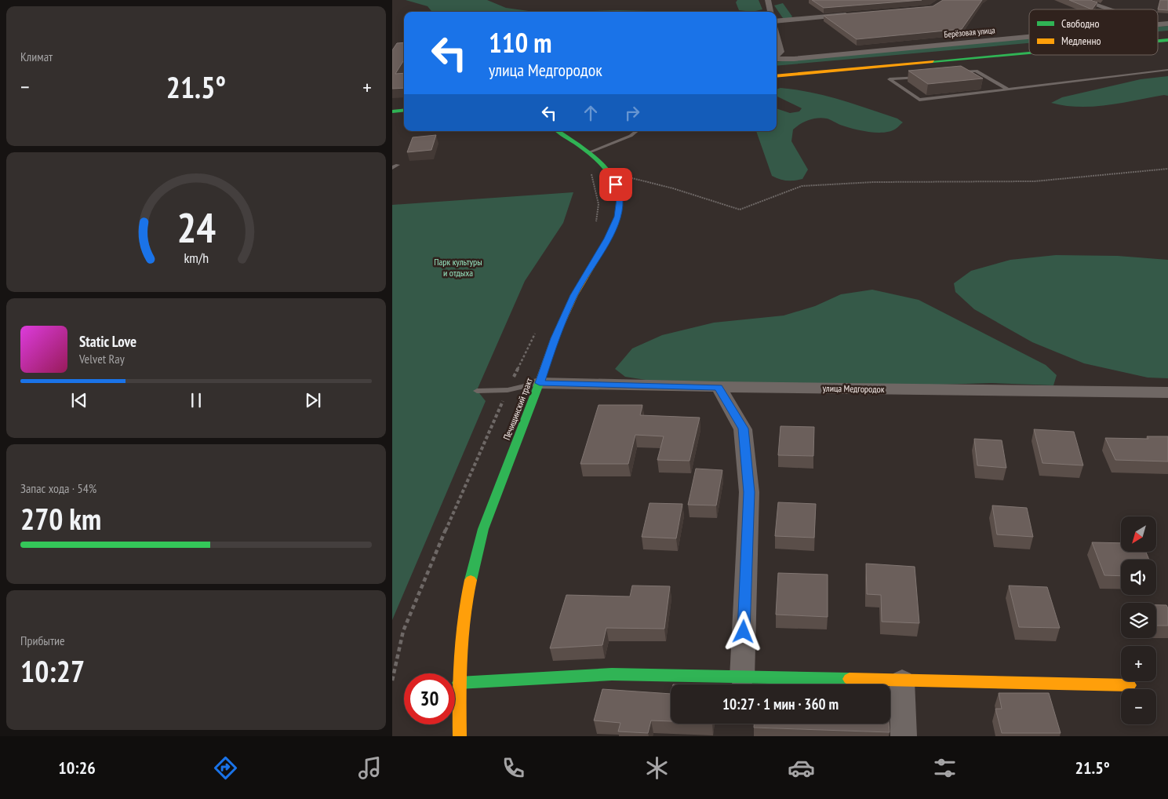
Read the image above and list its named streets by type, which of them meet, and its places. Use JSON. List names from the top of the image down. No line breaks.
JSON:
{"streets":{"street":["Берёзовая улица","улица Медгородок","Печищинский тракт"]},"crossings":[["улица Медгородок","Печищинский тракт"]],"parks":["Парк культуры и отдыха"],"legend":["Свободно","Медленно"],"north":"bottom left","page":{"tile":["Климат",["Запас хода · 54%","270 km"],["Прибытие","10:27"]],"turn":["110 m","улица Медгородок"],"heat":["−","21.5°","+"],"song":["Static Love","Velvet Ray"],"map_buttons":["+","−"],"limit":"30","trip":"10:27 · 1 мин · 360 m","tabs":["10:26","21.5°"],"gauge":["24","km/h"]}}
